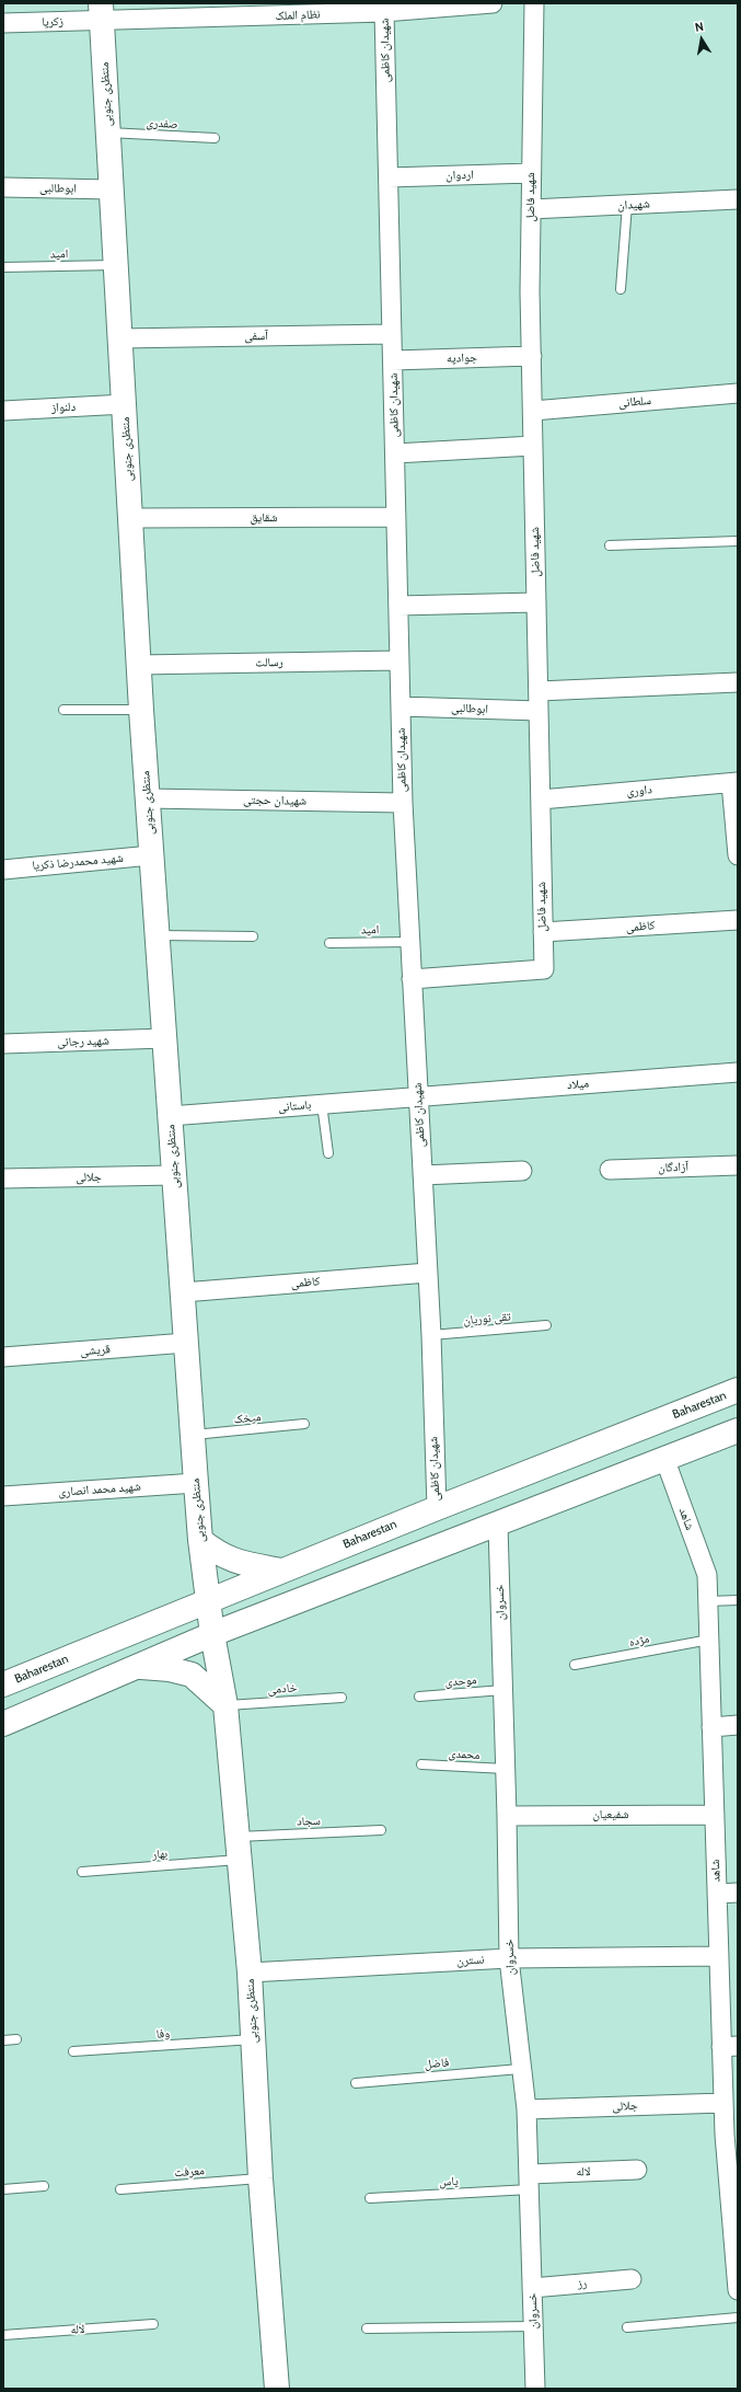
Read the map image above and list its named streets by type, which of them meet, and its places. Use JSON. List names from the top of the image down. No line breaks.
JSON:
{"streets":{"main road":["منتظری جنوبی","Baharestan"],"street":["نظام الملک","زکریا","شهیدان کاظمی","اردوان","ابوطالبی","شهید فاضل","شهیدان","آسفی","جوادیه","سلطانی","دلنواز","شقایق","رسالت","داوری","شهیدان حجتی","شهید محمدرضا ذکریا","کاظمی","شهید رجائی","میلاد","باستانی","آزادگان","جلالی","قریشی","شهید محمد انصاری","شاهد","خسروان","شفیعیان","نسترن","لاله","رز"],"lane":["صفدری","امید","تقی نوریان","میخک","مژده","موحدی","خادمی","محمدی","سجاد","بهار","وفا","فاضل","معرفت","یاس"]},"crossings":[["نظام الملک","زکریا"],["نظام الملک","شهیدان کاظمی"],["نظام الملک","منتظری جنوبی"],["زکریا","منتظری جنوبی"],["شهیدان کاظمی","اردوان"],["شهیدان کاظمی","ابوطالبی"],["شهیدان کاظمی","شهید فاضل"],["شهیدان کاظمی","امید"],["شهیدان کاظمی","آسفی"],["شهیدان کاظمی","جوادیه"],["شهیدان کاظمی","شقایق"],["شهیدان کاظمی","رسالت"],["شهیدان کاظمی","شهیدان حجتی"],["شهیدان کاظمی","کاظمی"],["شهیدان کاظمی","میلاد"],["شهیدان کاظمی","باستانی"],["شهیدان کاظمی","تقی نوریان"],["شهیدان کاظمی","Baharestan"],["منتظری جنوبی","صفدری"],["منتظری جنوبی","ابوطالبی"],["منتظری جنوبی","امید"],["منتظری جنوبی","آسفی"],["منتظری جنوبی","دلنواز"],["منتظری جنوبی","شقایق"],["منتظری جنوبی","رسالت"],["منتظری جنوبی","شهیدان حجتی"],["منتظری جنوبی","شهید محمدرضا ذکریا"],["منتظری جنوبی","کاظمی"],["منتظری جنوبی","شهید رجائی"],["منتظری جنوبی","باستانی"],["منتظری جنوبی","جلالی"],["منتظری جنوبی","قریشی"],["منتظری جنوبی","Baharestan"],["منتظری جنوبی","میخک"],["منتظری جنوبی","شهید محمد انصاری"],["منتظری جنوبی","خادمی"],["منتظری جنوبی","سجاد"],["منتظری جنوبی","بهار"],["منتظری جنوبی","نسترن"],["منتظری جنوبی","وفا"],["منتظری جنوبی","معرفت"],["اردوان","شهید فاضل"],["ابوطالبی","شهید فاضل"],["شهید فاضل","شهیدان"],["شهید فاضل","جوادیه"],["شهید فاضل","سلطانی"],["شهید فاضل","داوری"],["شهید فاضل","کاظمی"],["میلاد","باستانی"],["جلالی","شاهد"],["جلالی","خسروان"],["شاهد","مژده"],["شاهد","شفیعیان"],["شاهد","نسترن"],["خسروان","موحدی"],["خسروان","محمدی"],["خسروان","شفیعیان"],["خسروان","نسترن"],["خسروان","فاضل"],["خسروان","لاله"],["خسروان","یاس"],["خسروان","رز"],["سجاد","بهار"],["لاله","یاس"]],"north":"top"}
